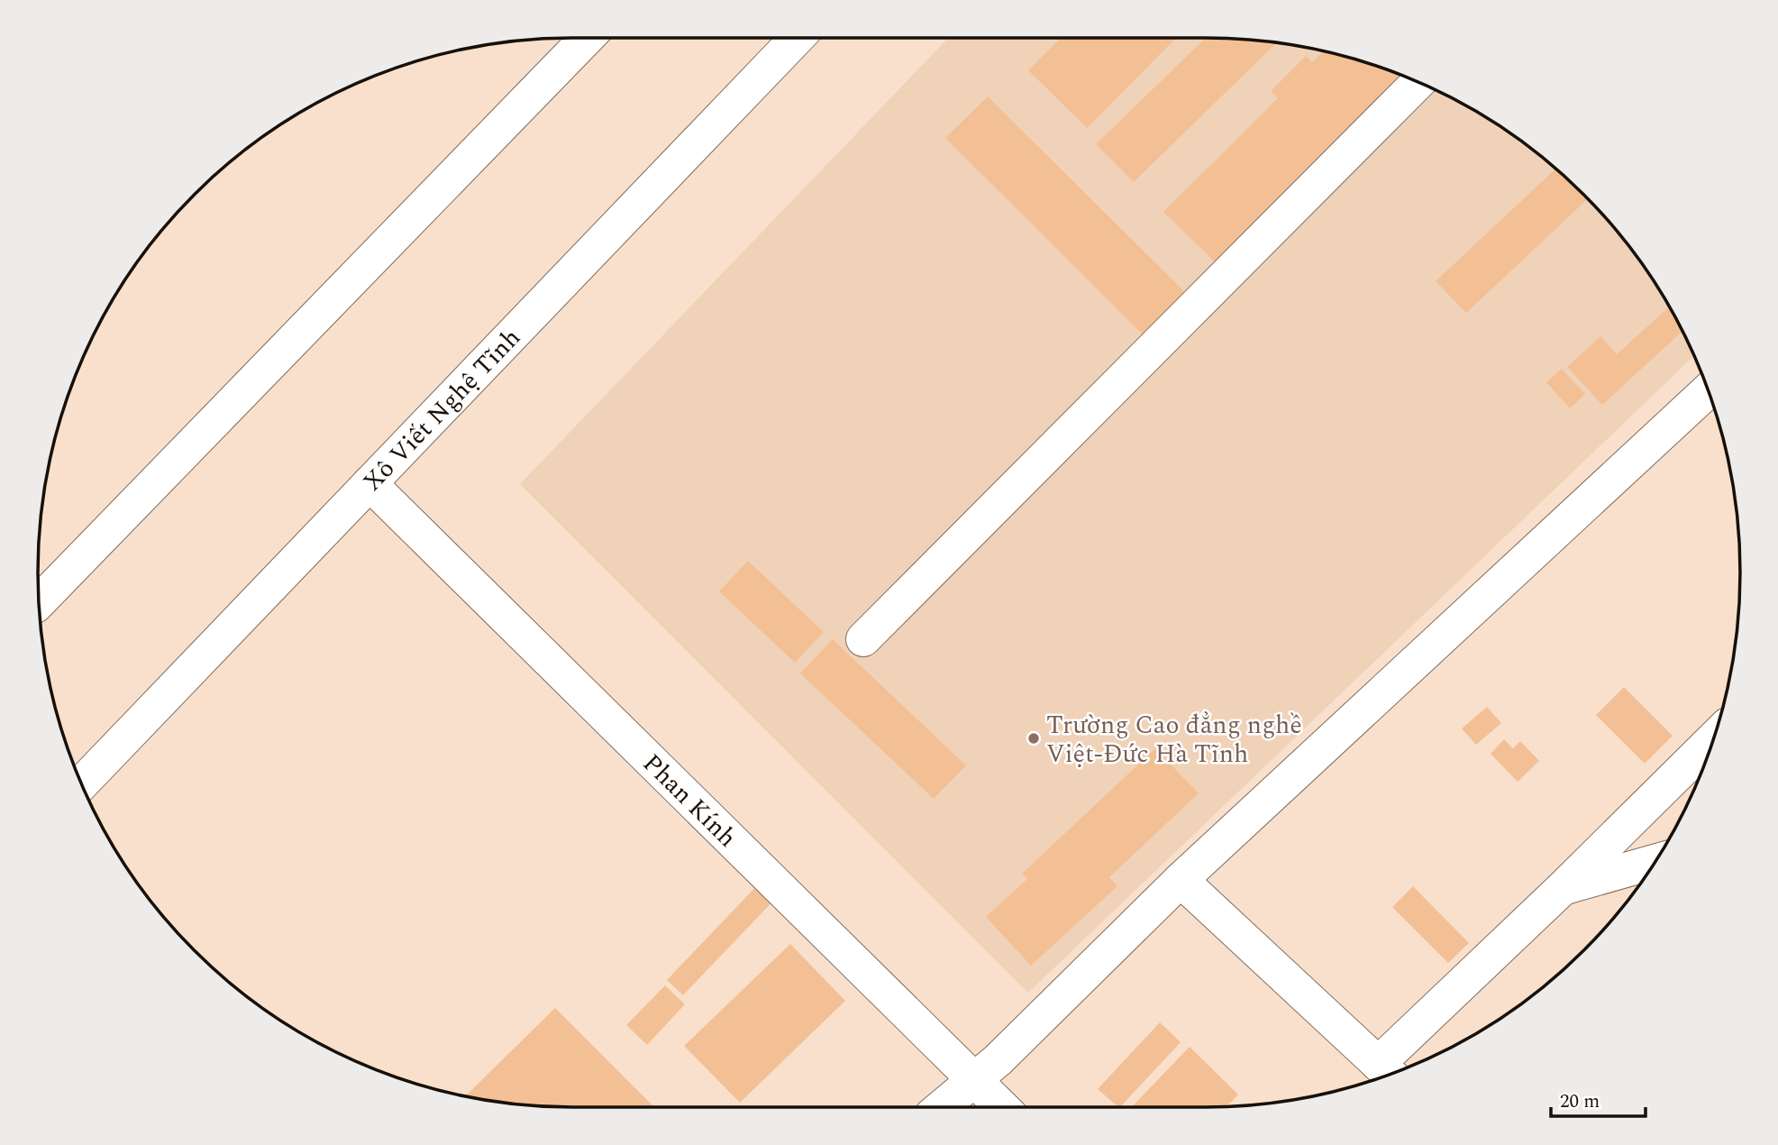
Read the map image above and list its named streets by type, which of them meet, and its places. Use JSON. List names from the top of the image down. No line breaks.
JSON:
{"streets":{"street":["Xô Viết Nghệ Tĩnh","Phan Kính"]},"crossings":[["Xô Viết Nghệ Tĩnh","Phan Kính"]],"places":["Trường Cao đẳng nghề Việt-Đức Hà Tĩnh"],"scale_bar":"20 m"}
